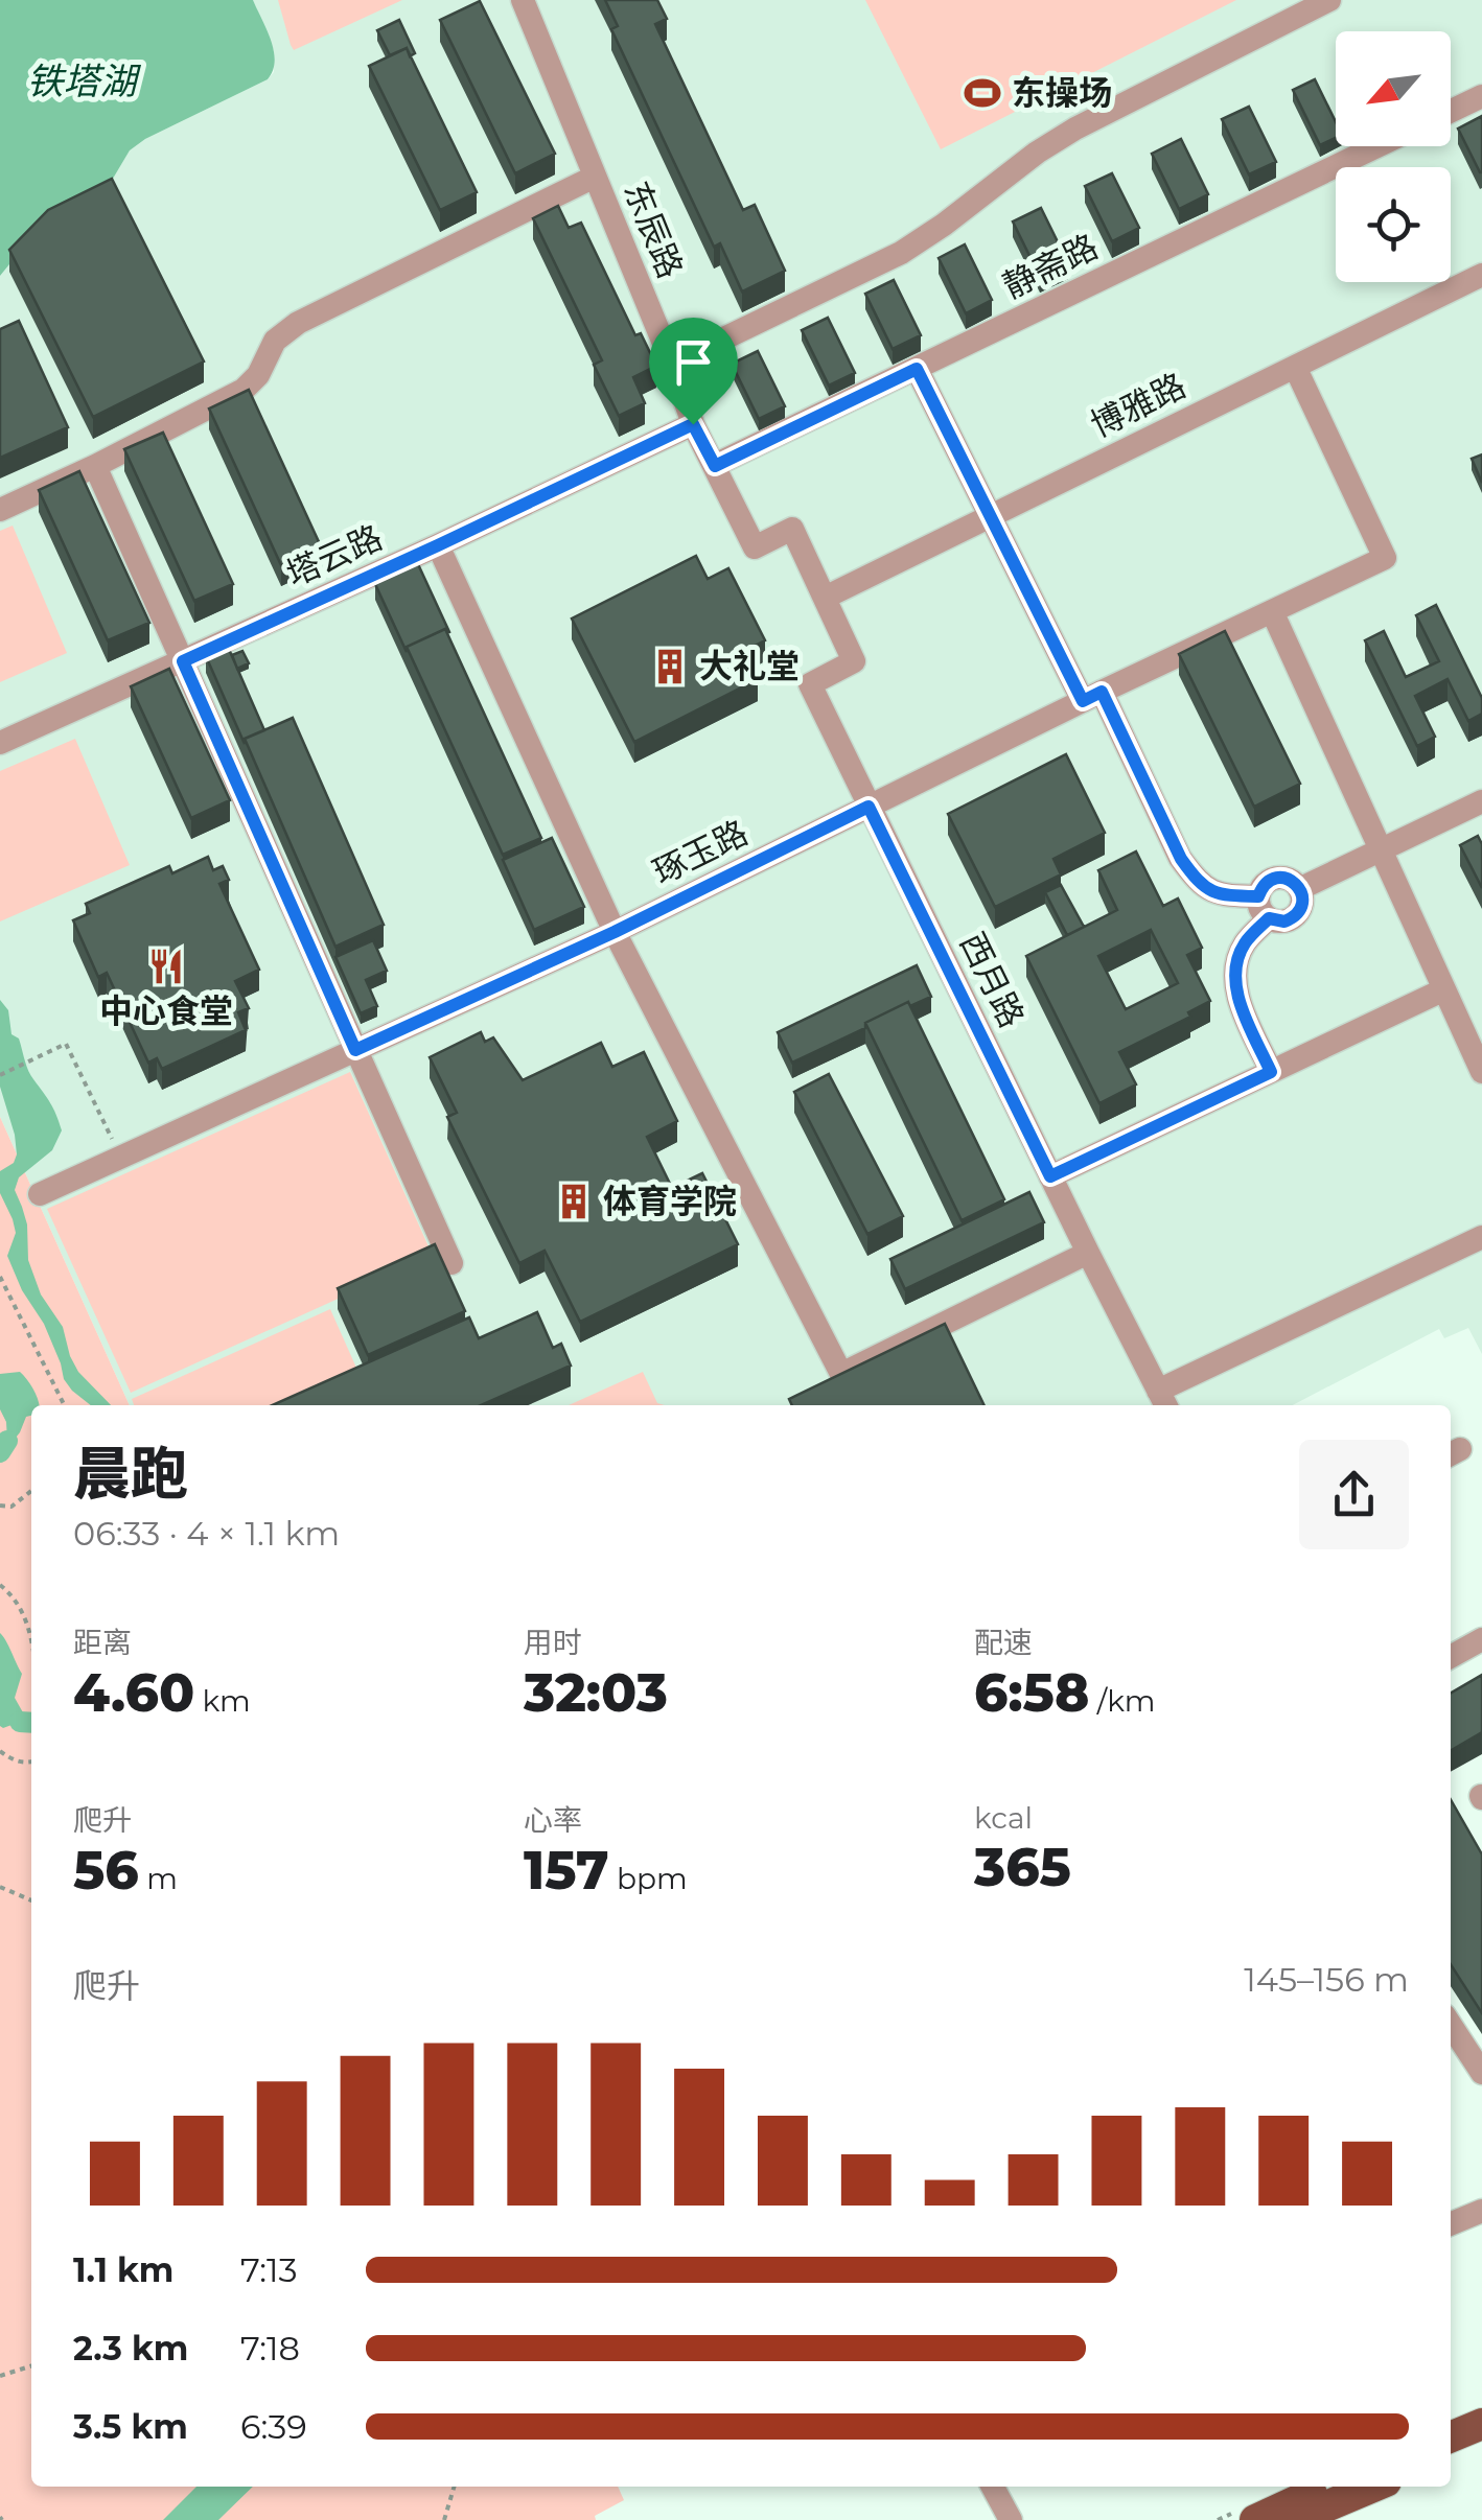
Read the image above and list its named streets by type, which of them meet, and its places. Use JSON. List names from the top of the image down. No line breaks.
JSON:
{"streets":{"street":["东辰路","静斋路","博雅路","塔云路","琢玉路","西月路"]},"crossings":[["东辰路","静斋路"],["东辰路","博雅路"],["东辰路","塔云路"],["东辰路","西月路"],["博雅路","琢玉路"],["博雅路","西月路"],["琢玉路","西月路"]],"water":["铁塔湖"],"places":{"sports":["东操场"],"building":["大礼堂","体育学院"],"restaurant":["中心食堂"]},"north":"bottom left","page":{"heading":["晨跑","06:33 · 4 × 1.1 km"],"stats":[["距离","4.60 km"],["用时","32:03"],["配速","6:58 /km"],["爬升","56 m"],["心率","157 bpm"],["kcal","365"]],"chart":["爬升","145–156 m"],"list":[{"name":"1.1 km","note":"7:13"},{"name":"2.3 km","note":"7:18"},{"name":"3.5 km","note":"6:39"}]}}
